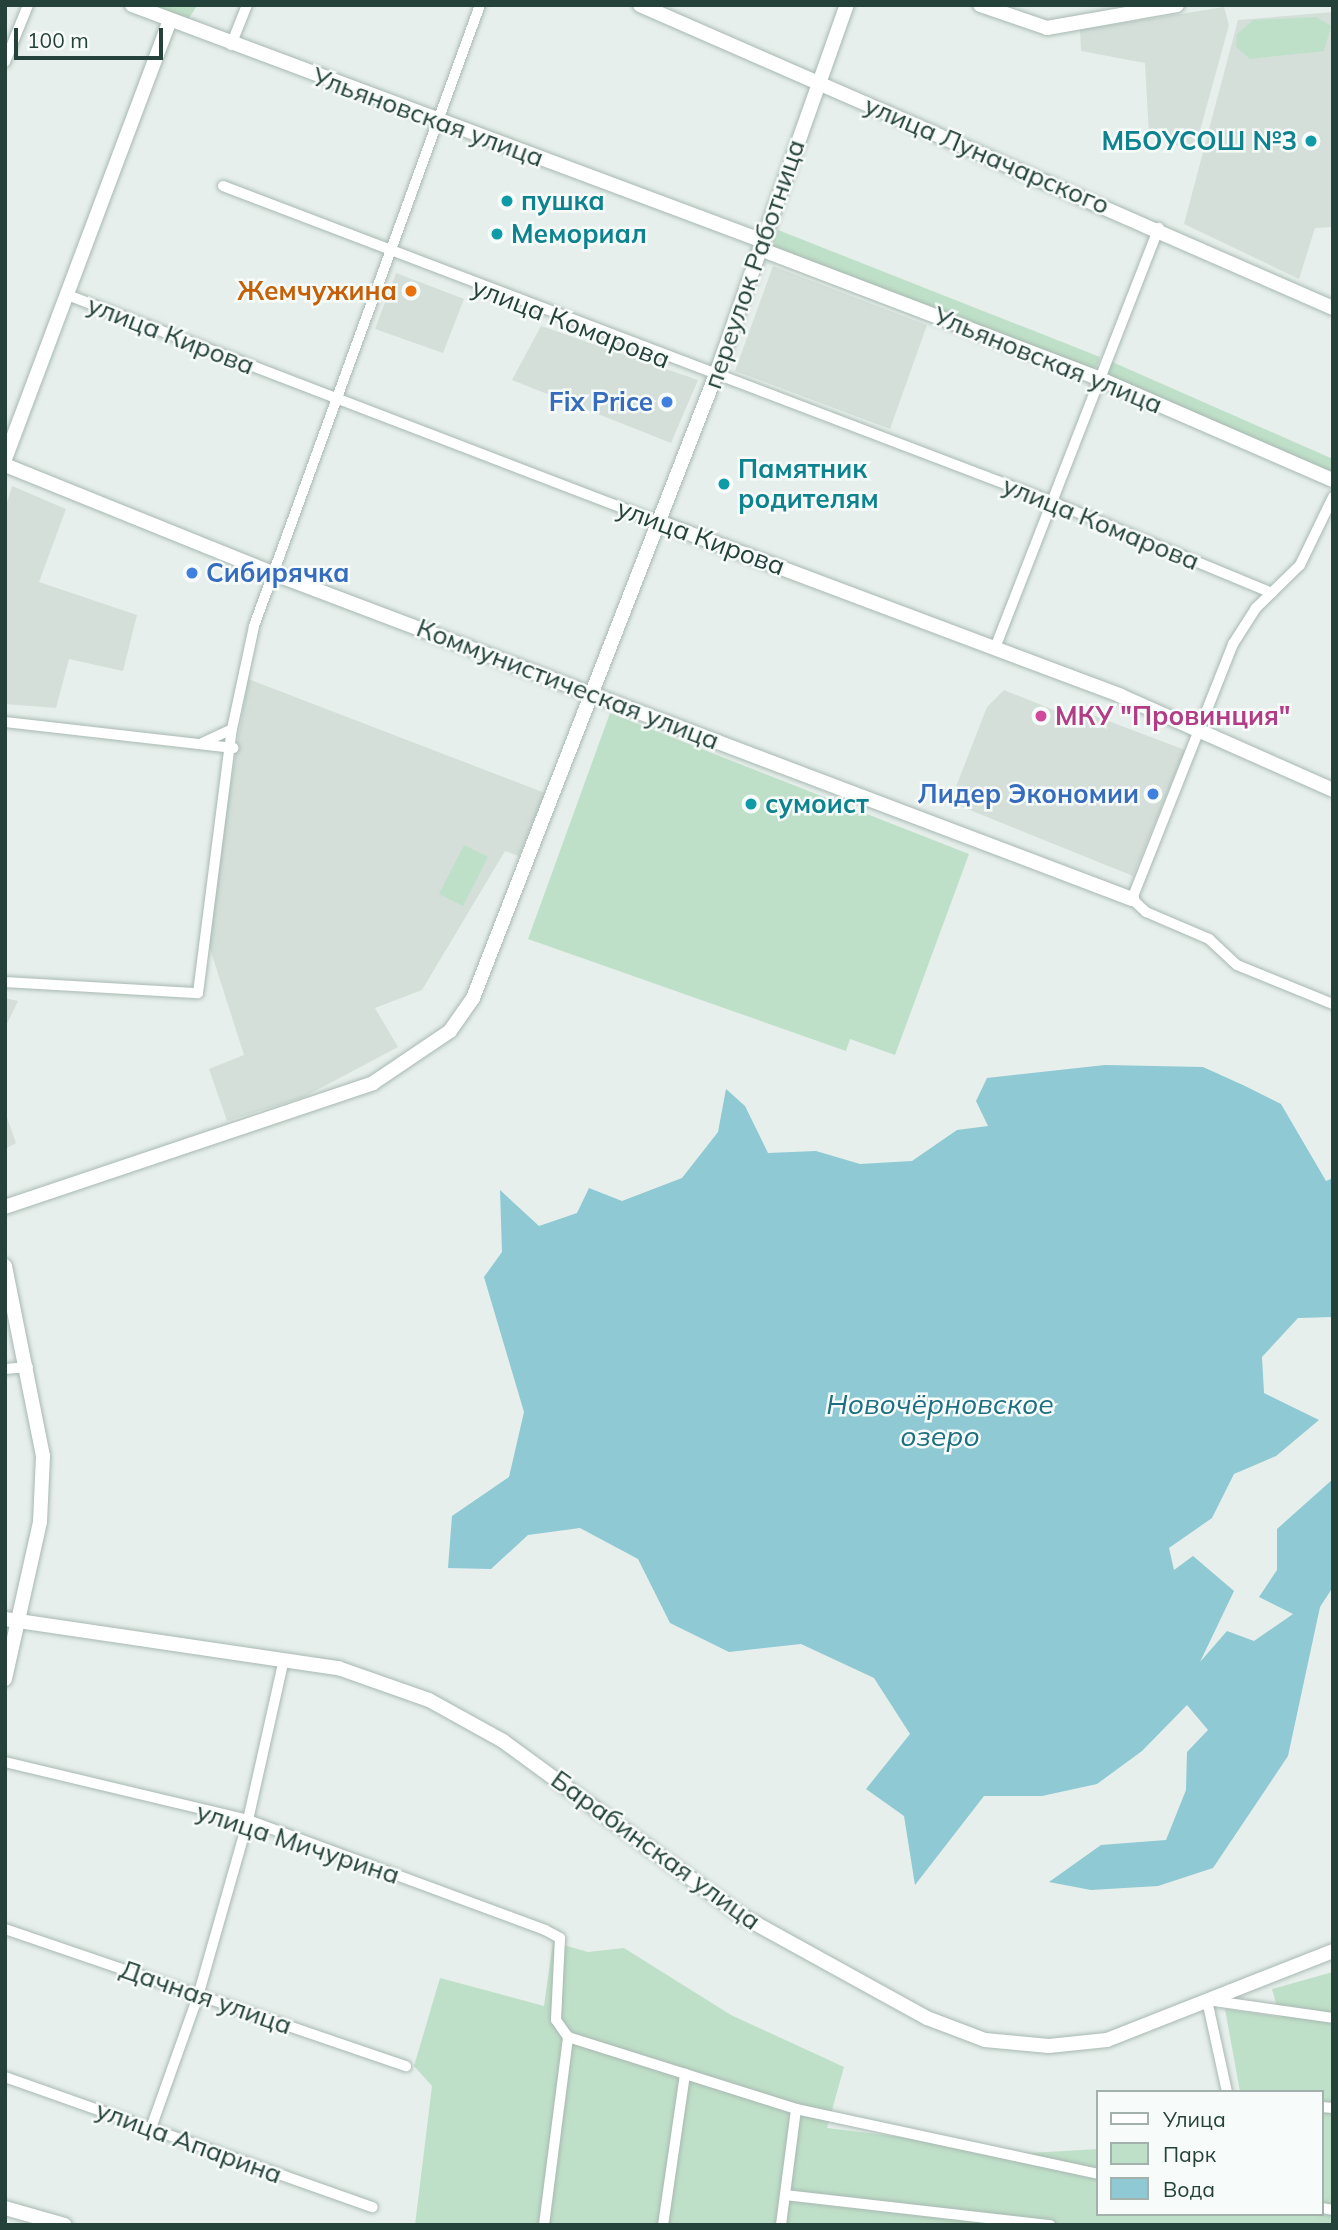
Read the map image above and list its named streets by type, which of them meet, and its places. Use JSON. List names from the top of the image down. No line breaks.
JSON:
{"streets":{"street":["Ульяновская улица","улица Луначарского","переулок Работница","улица Комарова","улица Кирова","Коммунистическая улица","улица Мичурина","Барабинская улица","Дачная улица","улица Апарина"]},"crossings":[["Ульяновская улица","переулок Работница"],["улица Луначарского","переулок Работница"],["переулок Работница","улица Комарова"],["переулок Работница","улица Кирова"],["переулок Работница","Коммунистическая улица"]],"water":["Новочёрновское озеро"],"places":["МБОУСОШ №3","пушка","Мемориал","Жемчужина","Fix Price","Памятник родителям","Сибирячка","МКУ \"Провинция\"","Лидер Экономии","сумоист"],"legend":["Улица","Парк","Вода"],"scale_bar":"100 m"}
